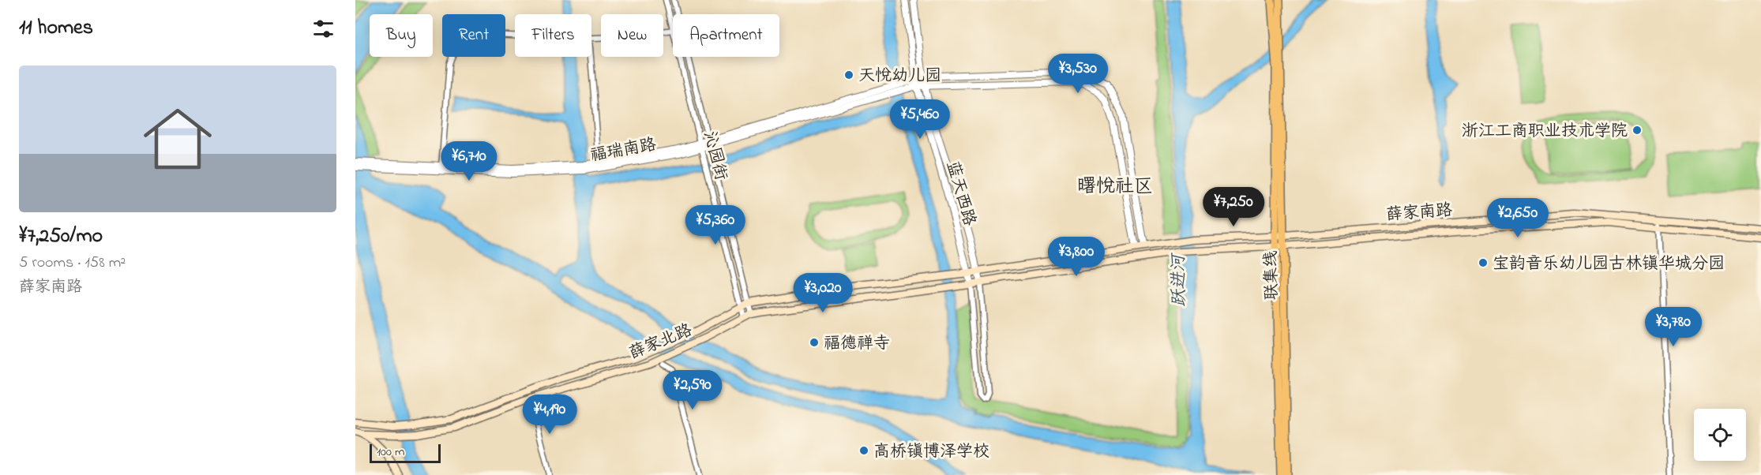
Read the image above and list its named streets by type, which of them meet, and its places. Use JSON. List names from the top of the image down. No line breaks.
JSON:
{"streets":{"main road":["薛家南路","联集线","薛家北路"],"street":["福瑞南路","沁园街","蓝天西路"]},"crossings":[["福瑞南路","沁园街"],["福瑞南路","蓝天西路"],["沁园街","薛家北路"],["蓝天西路","薛家南路"],["蓝天西路","薛家北路"],["薛家南路","联集线"]],"districts":["曙悦社区"],"water":["跃进河"],"places":["天悦幼儿园","浙江工商职业技术学院","宝韵音乐幼儿园古林镇华城分园","福德禅寺","高桥镇博泽学校"],"scale_bar":"100 m","page":{"heading":"11 homes","chip":["Buy","Rent","Filters","New","Apartment"],"price":["¥3,530","¥5,460","¥6,710","¥7,250","¥2,650","¥5,360","¥3,800","¥3,020","¥3,780","¥2,590","¥4,190"],"list":[{"name":"¥7,250/mo","note":"5 rooms · 158 m² · 薛家南路"}],"scale":"100 m"}}
